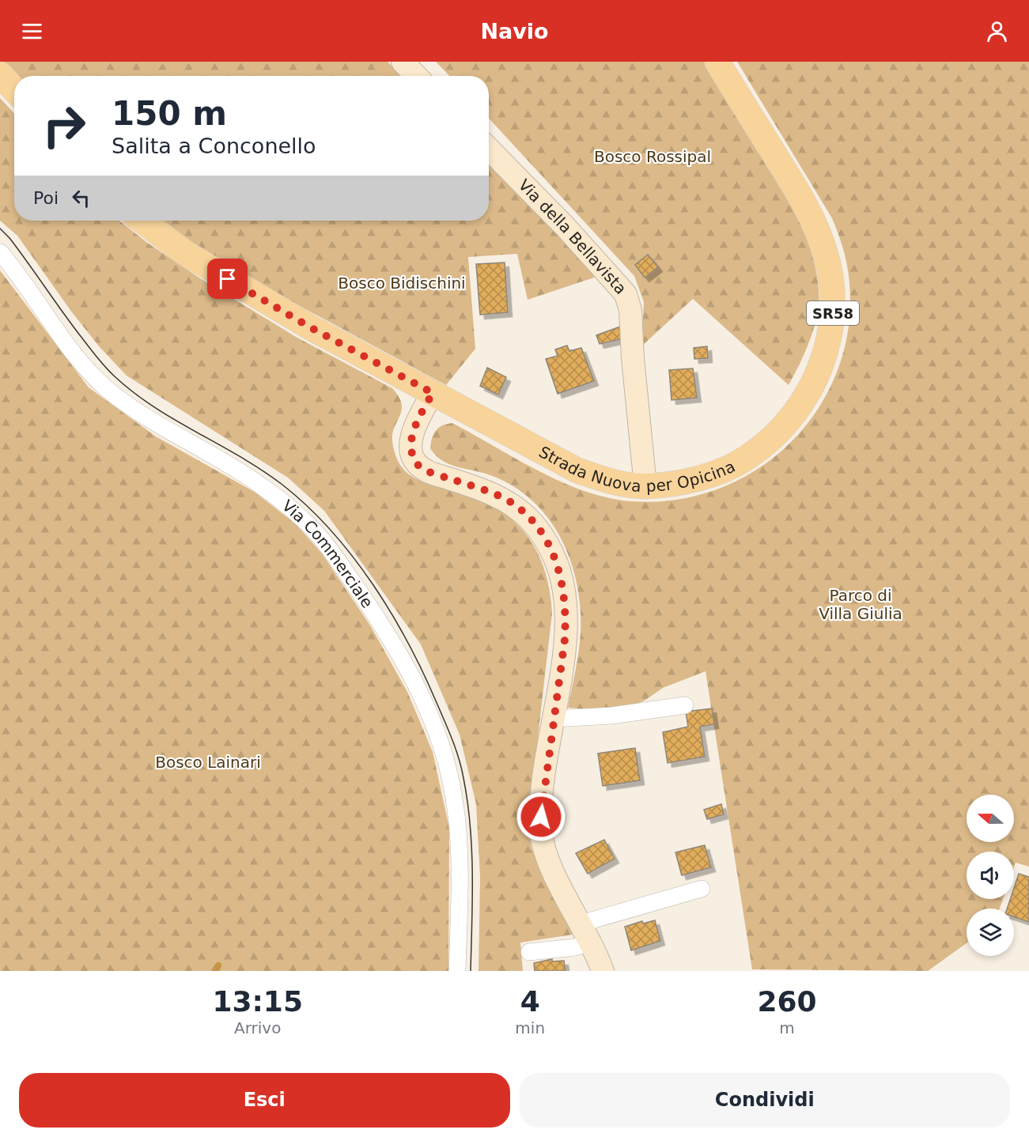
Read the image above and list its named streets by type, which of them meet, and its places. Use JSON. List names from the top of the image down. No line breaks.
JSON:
{"streets":{"main road":["Via della Bellavista","SR58","Strada Nuova per Opicina"],"street":["Via Commerciale"]},"crossings":[["Via della Bellavista","Strada Nuova per Opicina"]],"parks":["Bosco Rossipal","Bosco Bidischini","Parco di Villa Giulia","Bosco Lainari"],"north":"left","page":{"header":"Navio","turn":["150 m","Salita a Conconello"],"then":"Poi","eta":["13:15","Arrivo","4","min","260","m"],"buttons":["Esci","Condividi"]}}
